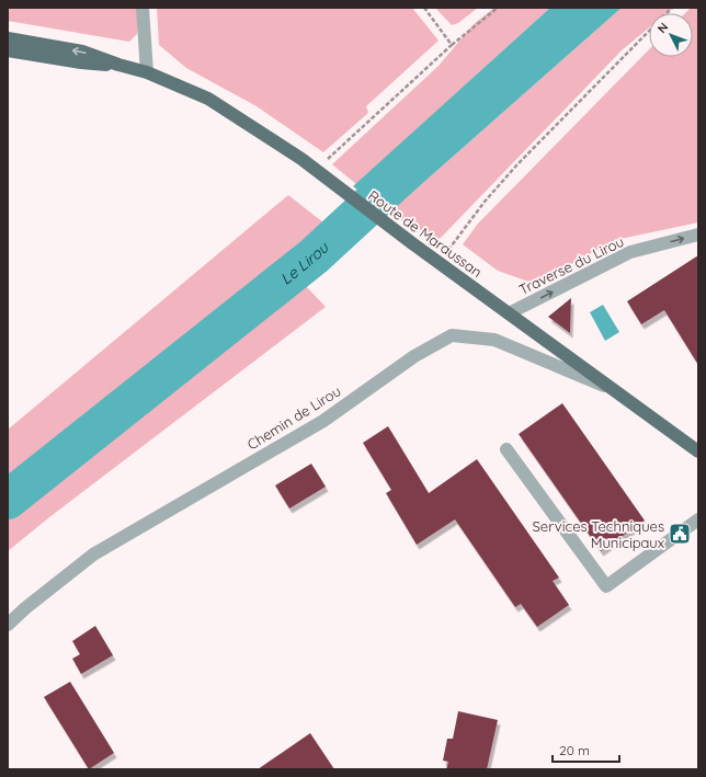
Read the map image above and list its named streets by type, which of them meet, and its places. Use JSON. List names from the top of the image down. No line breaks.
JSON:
{"streets":{"main road":["Route de Maraussan"],"street":["Traverse du Lirou","Chemin de Lirou"]},"crossings":[["Route de Maraussan","Traverse du Lirou"],["Route de Maraussan","Chemin de Lirou"]],"one_way":["Traverse du Lirou"],"water":["Le Lirou"],"places":{"public building":["Services Techniques Municipaux"]},"scale_bar":"20 m","north":"top left"}
